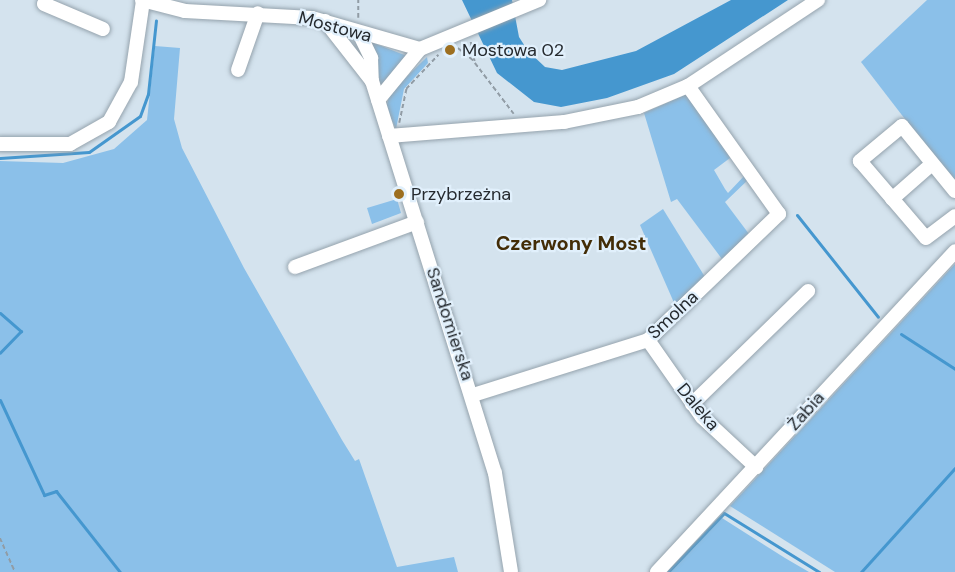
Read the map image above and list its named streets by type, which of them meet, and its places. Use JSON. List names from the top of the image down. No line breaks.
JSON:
{"streets":{"street":["Mostowa","Smolna","Sandomierska","Daleka","Żabia"]},"crossings":[["Mostowa","Sandomierska"],["Smolna","Sandomierska"],["Smolna","Daleka"],["Daleka","Żabia"]],"districts":["Czerwony Most"],"places":["Mostowa 02","Przybrzeżna"]}
